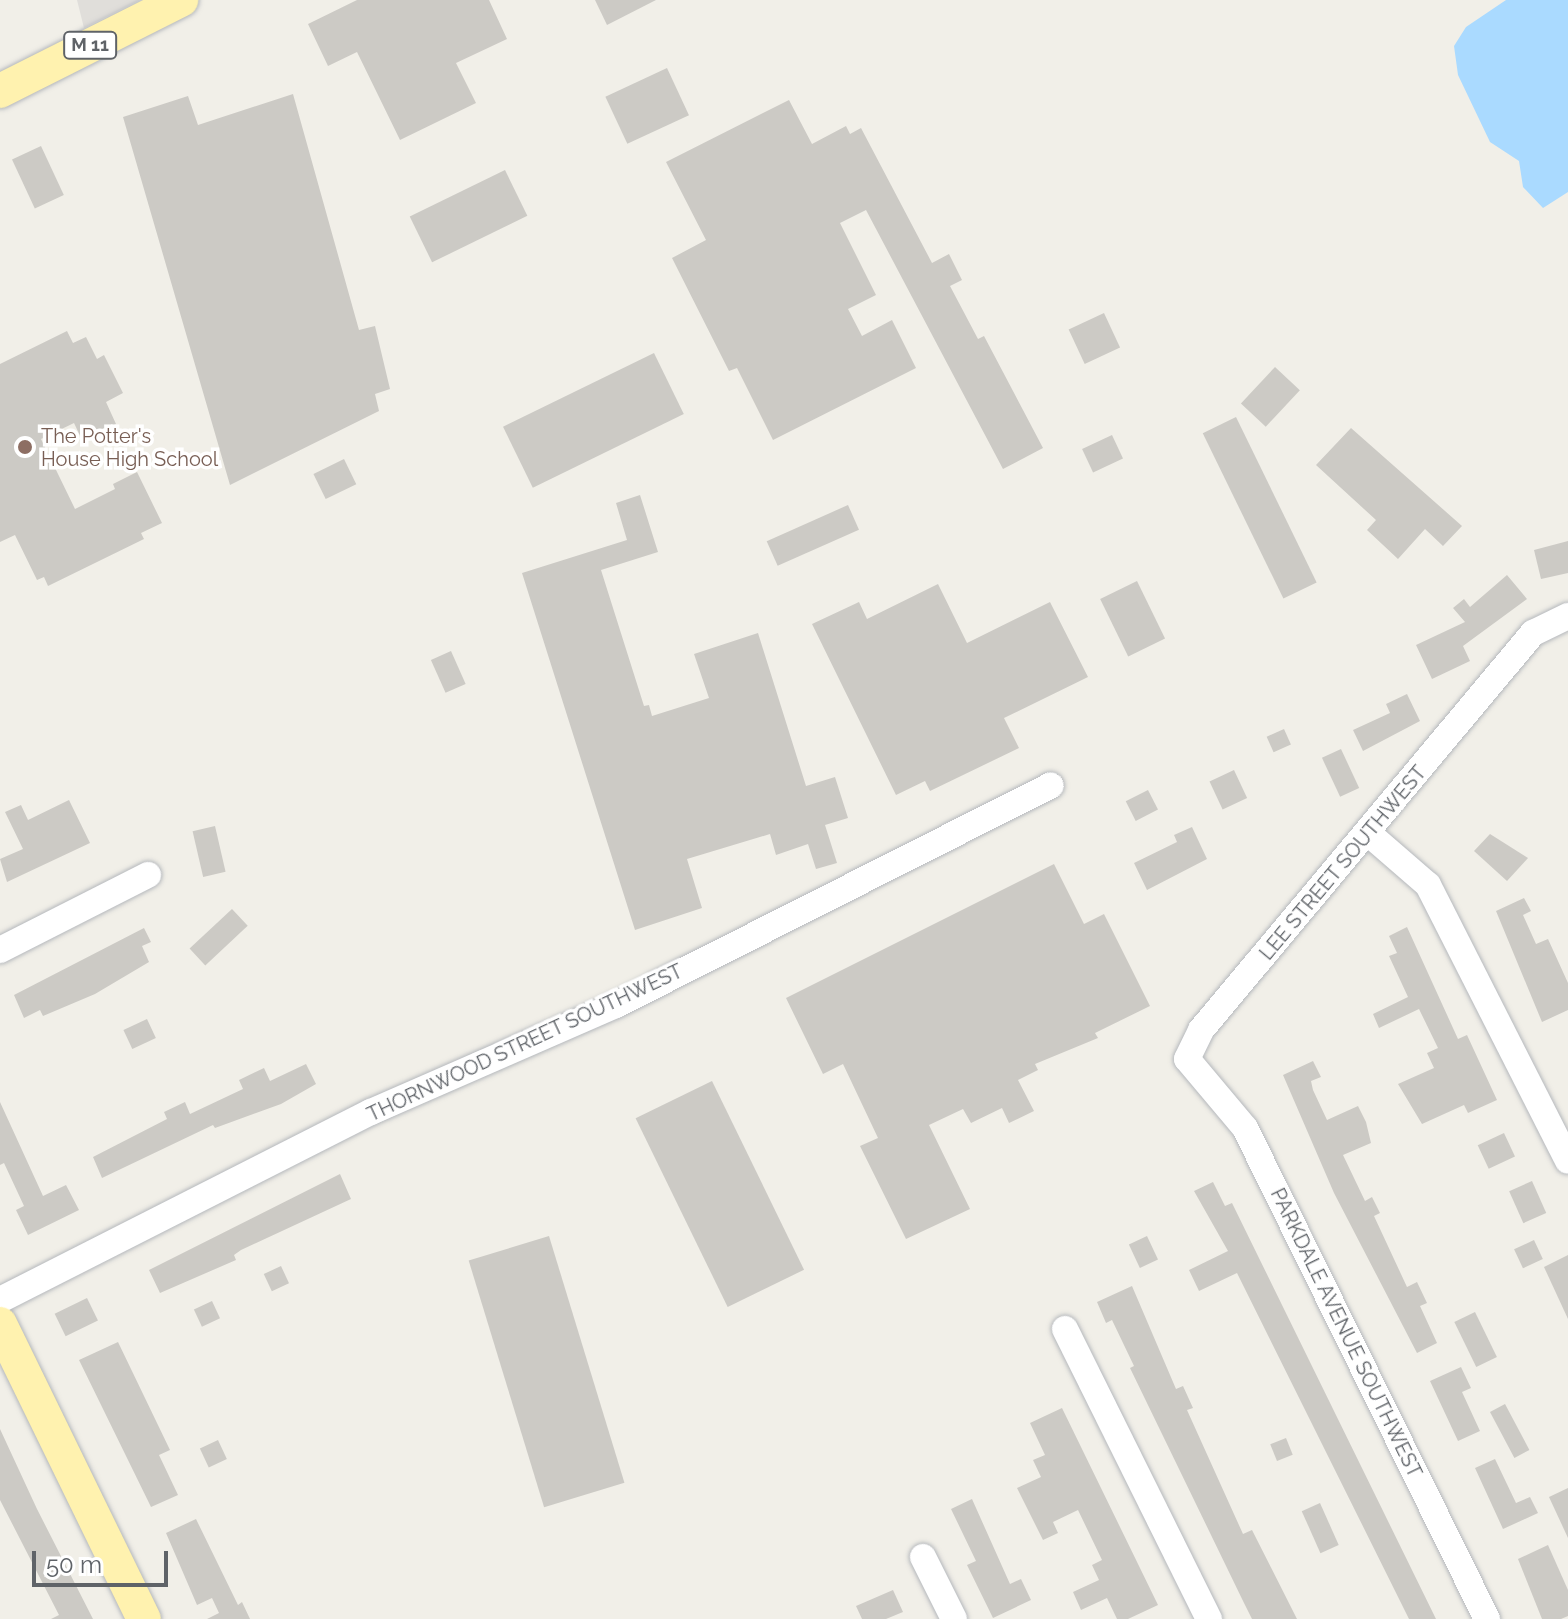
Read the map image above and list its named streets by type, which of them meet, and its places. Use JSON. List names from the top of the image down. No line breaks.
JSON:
{"streets":{"main road":["M 11"],"street":["LEE STREET SOUTHWEST","THORNWOOD STREET SOUTHWEST","PARKDALE AVENUE SOUTHWEST"]},"crossings":[["LEE STREET SOUTHWEST","PARKDALE AVENUE SOUTHWEST"]],"places":["The Potter's House High School"],"scale_bar":"50 m"}
